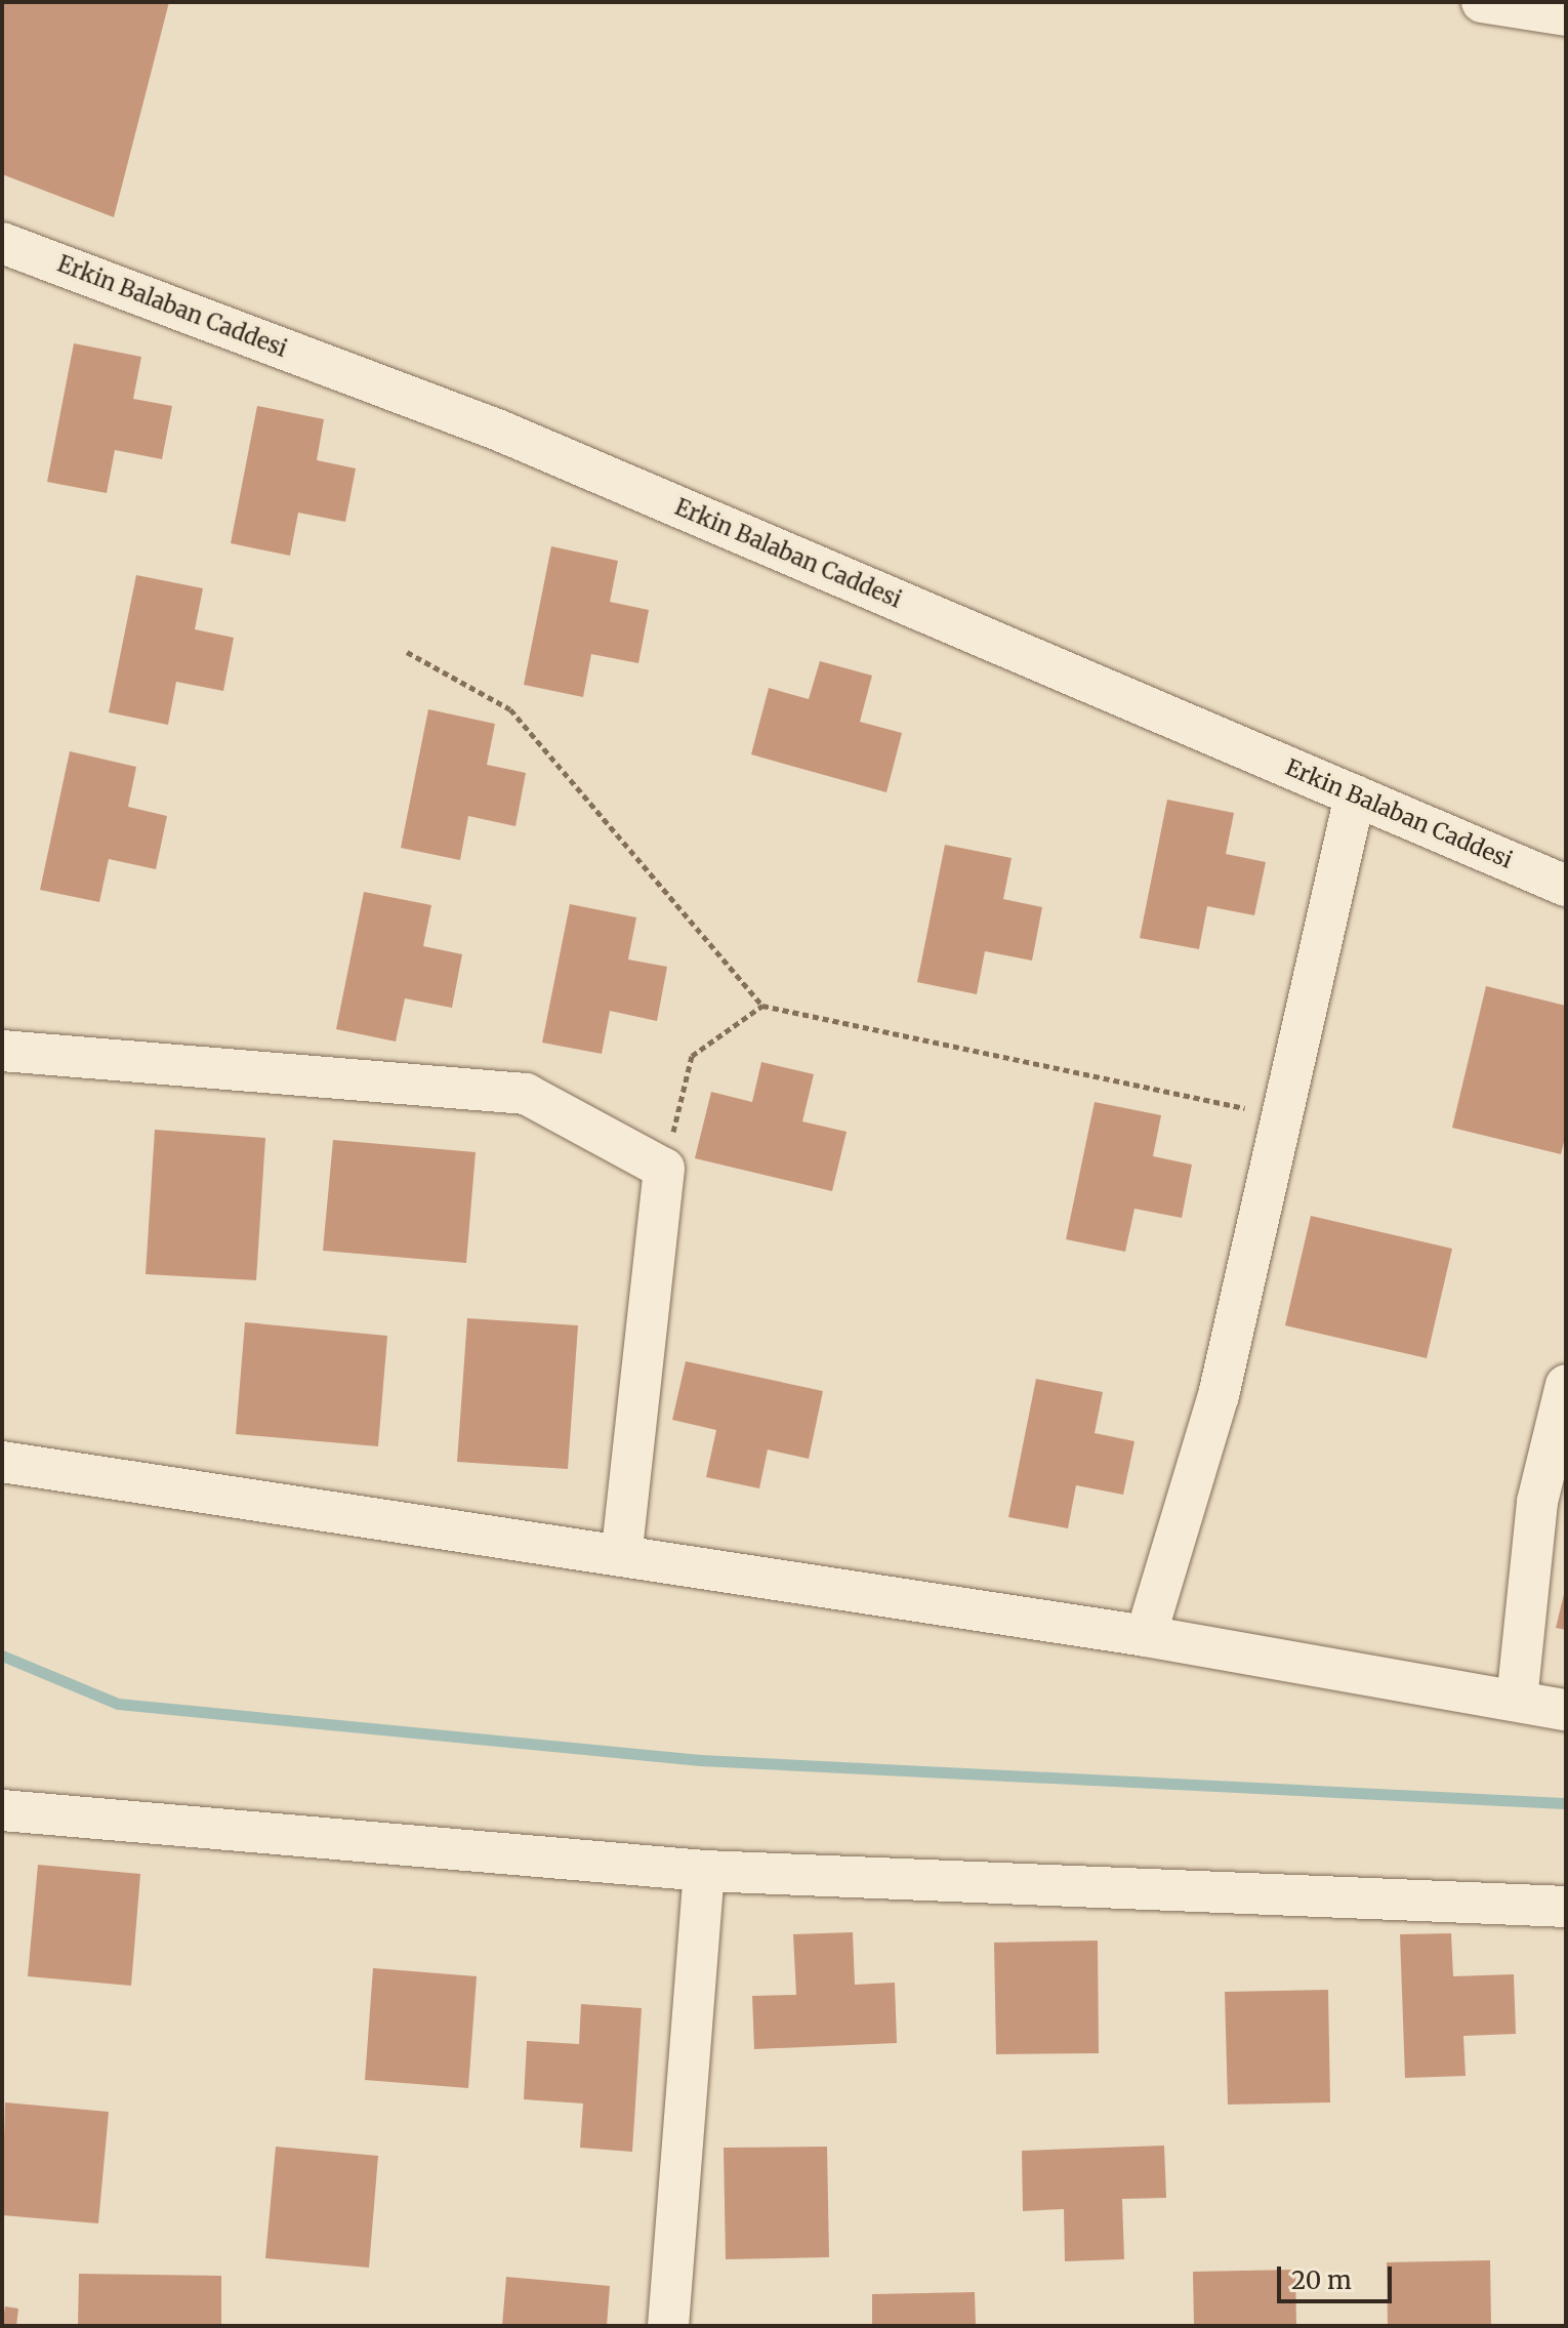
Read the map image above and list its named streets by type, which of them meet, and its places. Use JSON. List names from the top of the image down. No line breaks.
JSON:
{"streets":{"street":["Erkin Balaban Caddesi"]},"scale_bar":"20 m"}
